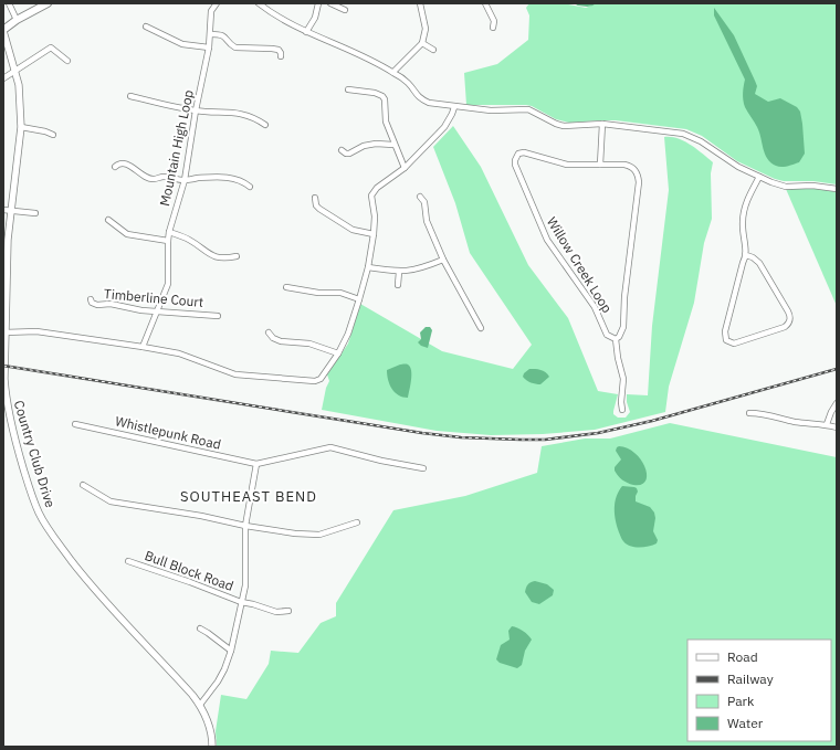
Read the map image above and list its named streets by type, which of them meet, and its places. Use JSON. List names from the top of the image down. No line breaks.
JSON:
{"streets":{"street":["Mountain High Loop","Willow Creek Loop","Timberline Court","Whistlepunk Road","Country Club Drive","Bull Block Road"]},"crossings":[["Mountain High Loop","Timberline Court"]],"districts":["SOUTHEAST BEND"],"legend":["Road","Railway","Park","Water"]}
